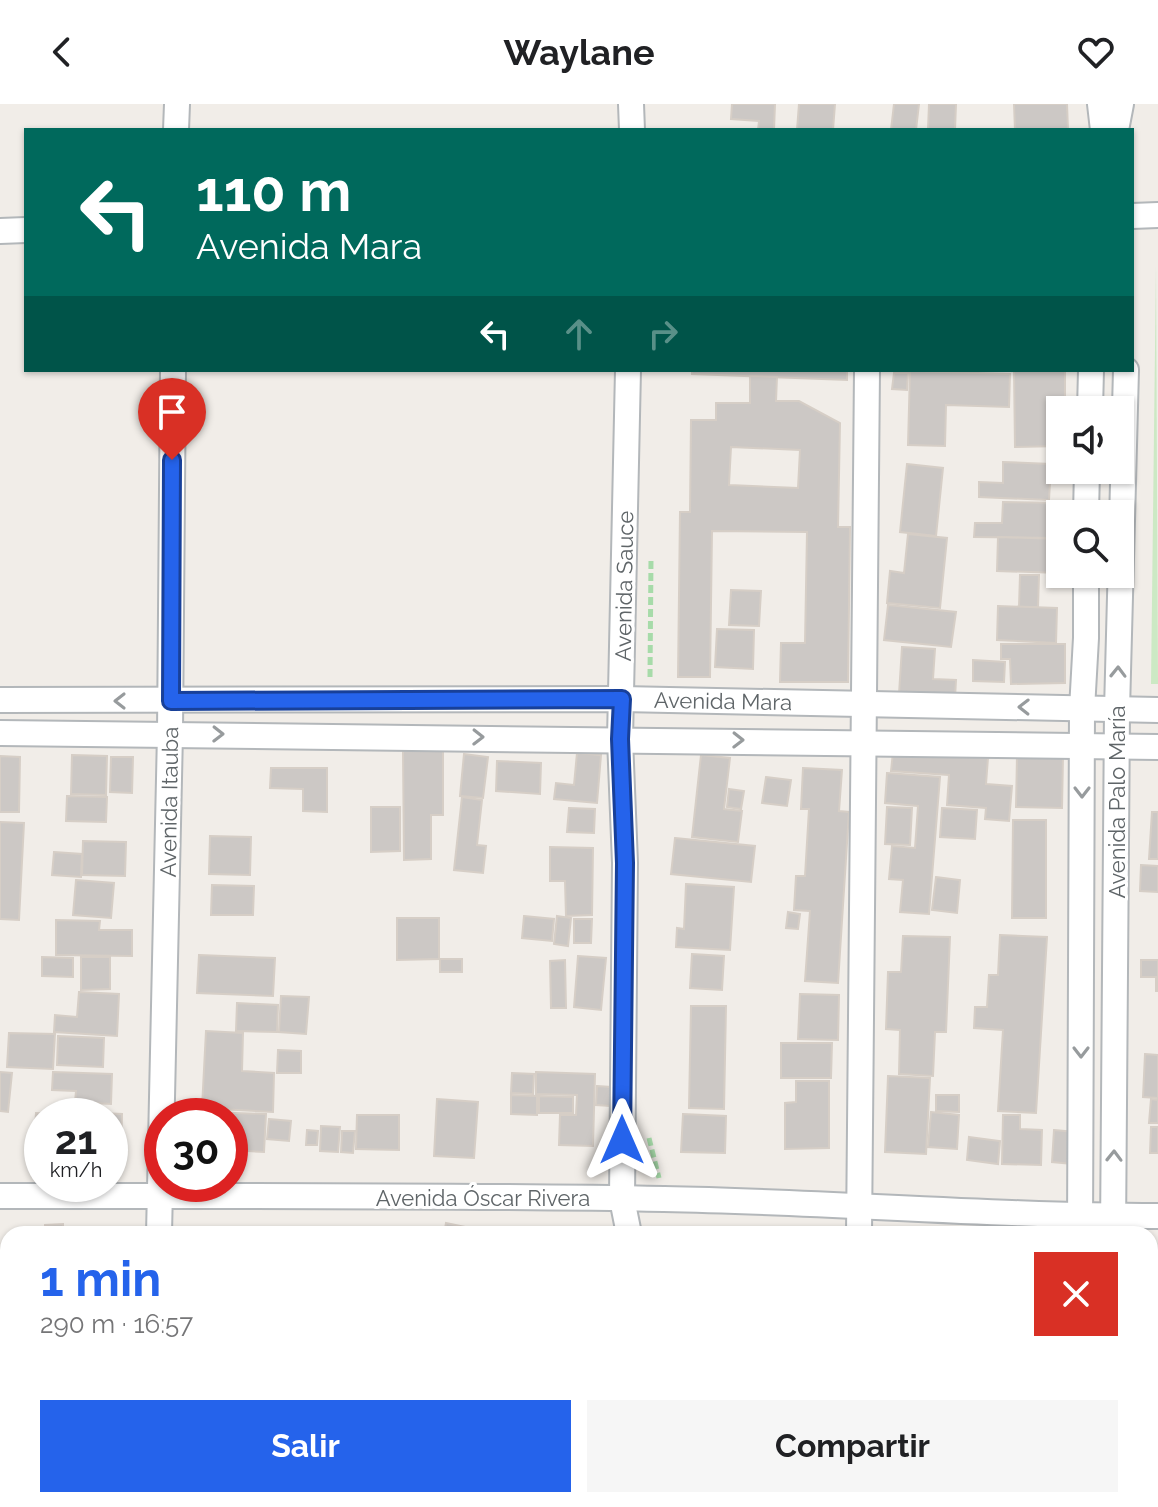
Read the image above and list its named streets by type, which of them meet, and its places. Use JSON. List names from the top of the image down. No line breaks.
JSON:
{"streets":{"street":["Avenida Sauce","Avenida Mara","Avenida Itauba","Avenida Palo María","Avenida Óscar Rivera"]},"crossings":[["Avenida Sauce","Avenida Mara"],["Avenida Sauce","Avenida Óscar Rivera"],["Avenida Mara","Avenida Itauba"],["Avenida Mara","Avenida Palo María"],["Avenida Palo María","Avenida Óscar Rivera"]],"page":{"header":"Waylane","turn":["110 m","Avenida Mara"],"speed":"21 km/h","limit":"30","heading":["1 min","290 m · 16:57"],"buttons":["Salir","Compartir"]}}
